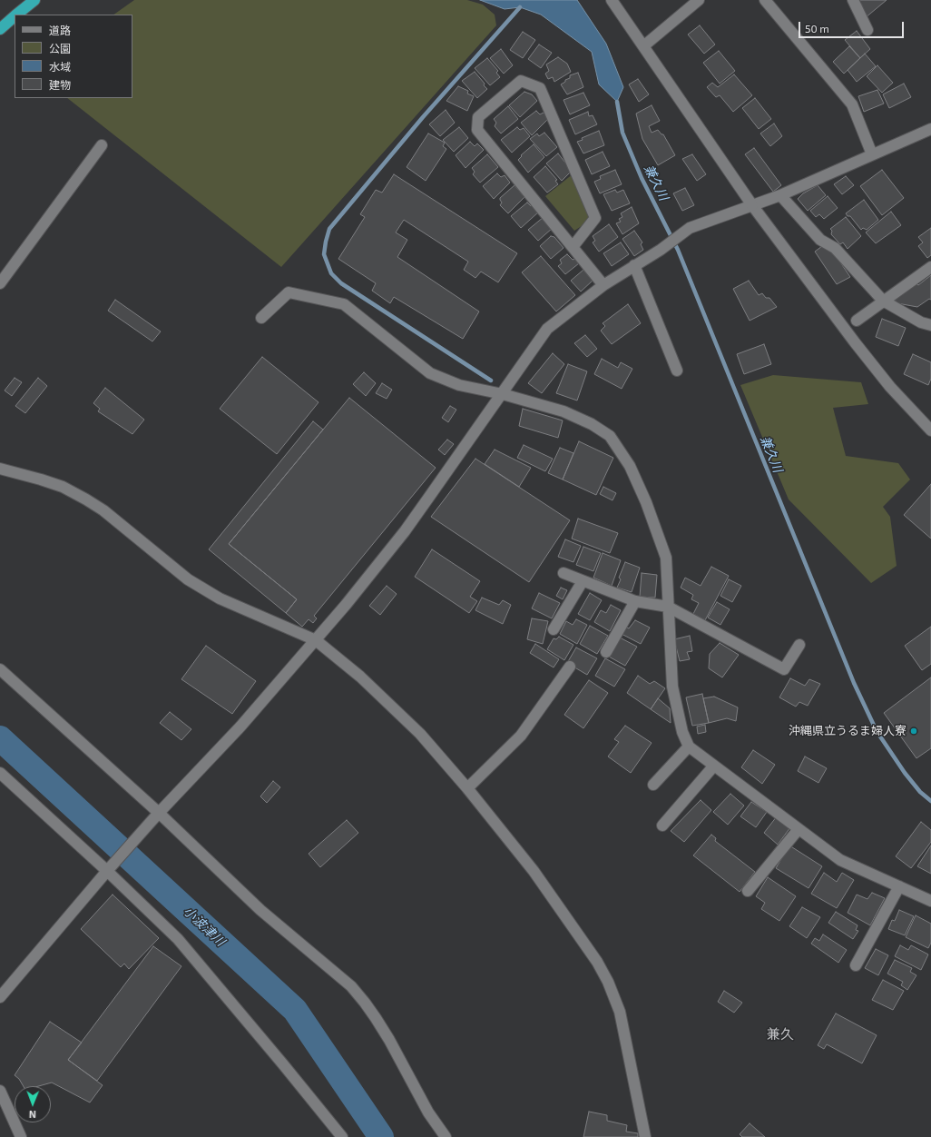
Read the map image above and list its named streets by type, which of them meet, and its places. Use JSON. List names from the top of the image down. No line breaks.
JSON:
{"districts":["兼久"],"water":["兼久川","小波津川"],"places":["沖縄県立うるま婦人寮"],"legend":["道路","公園","水域","建物"],"scale_bar":"50 m","north":"bottom"}
